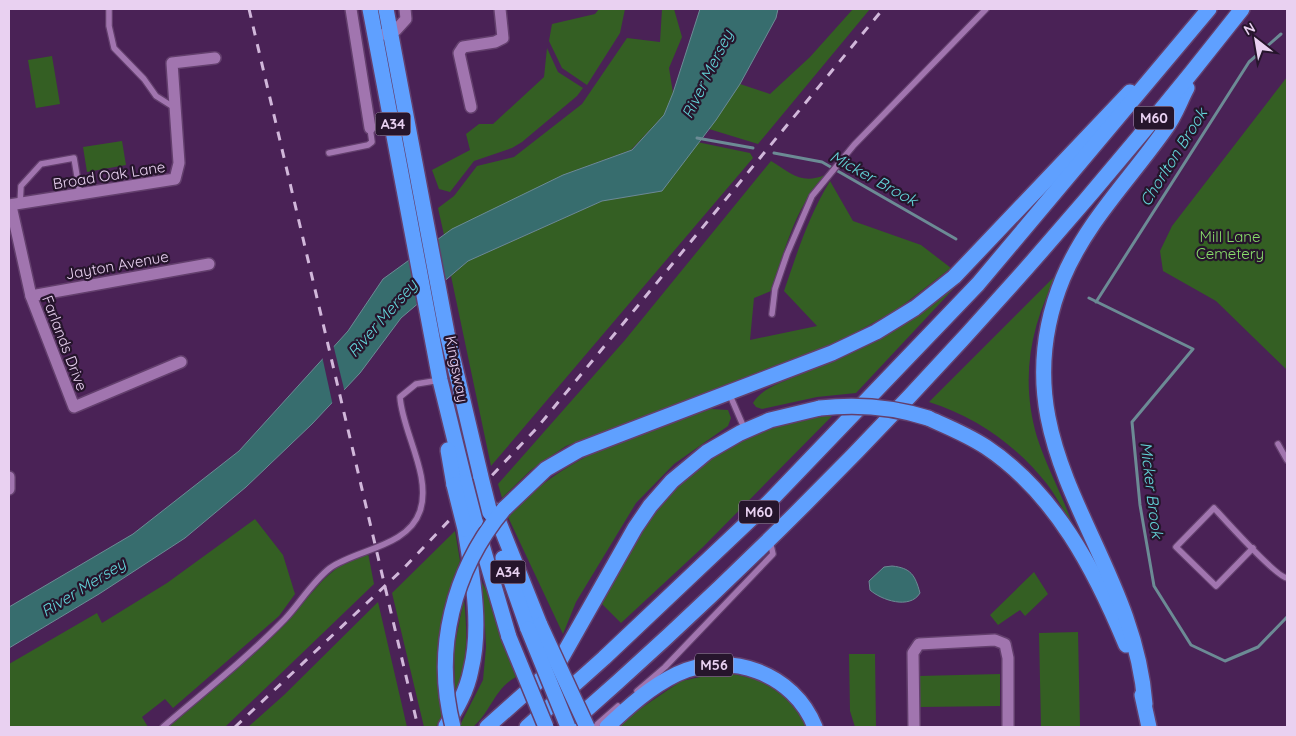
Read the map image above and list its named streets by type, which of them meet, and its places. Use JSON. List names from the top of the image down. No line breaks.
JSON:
{"streets":{"highway":["M60","A34","Kingsway","M56"],"street":["Broad Oak Lane","Jayton Avenue","Farlands Drive"]},"crossings":[["M60","A34"],["A34","Kingsway"],["Broad Oak Lane","Farlands Drive"],["Jayton Avenue","Farlands Drive"]],"water":["River Mersey","Chorlton Brook","Micker Brook"],"parks":["Mill Lane Cemetery"],"north":"top left"}
